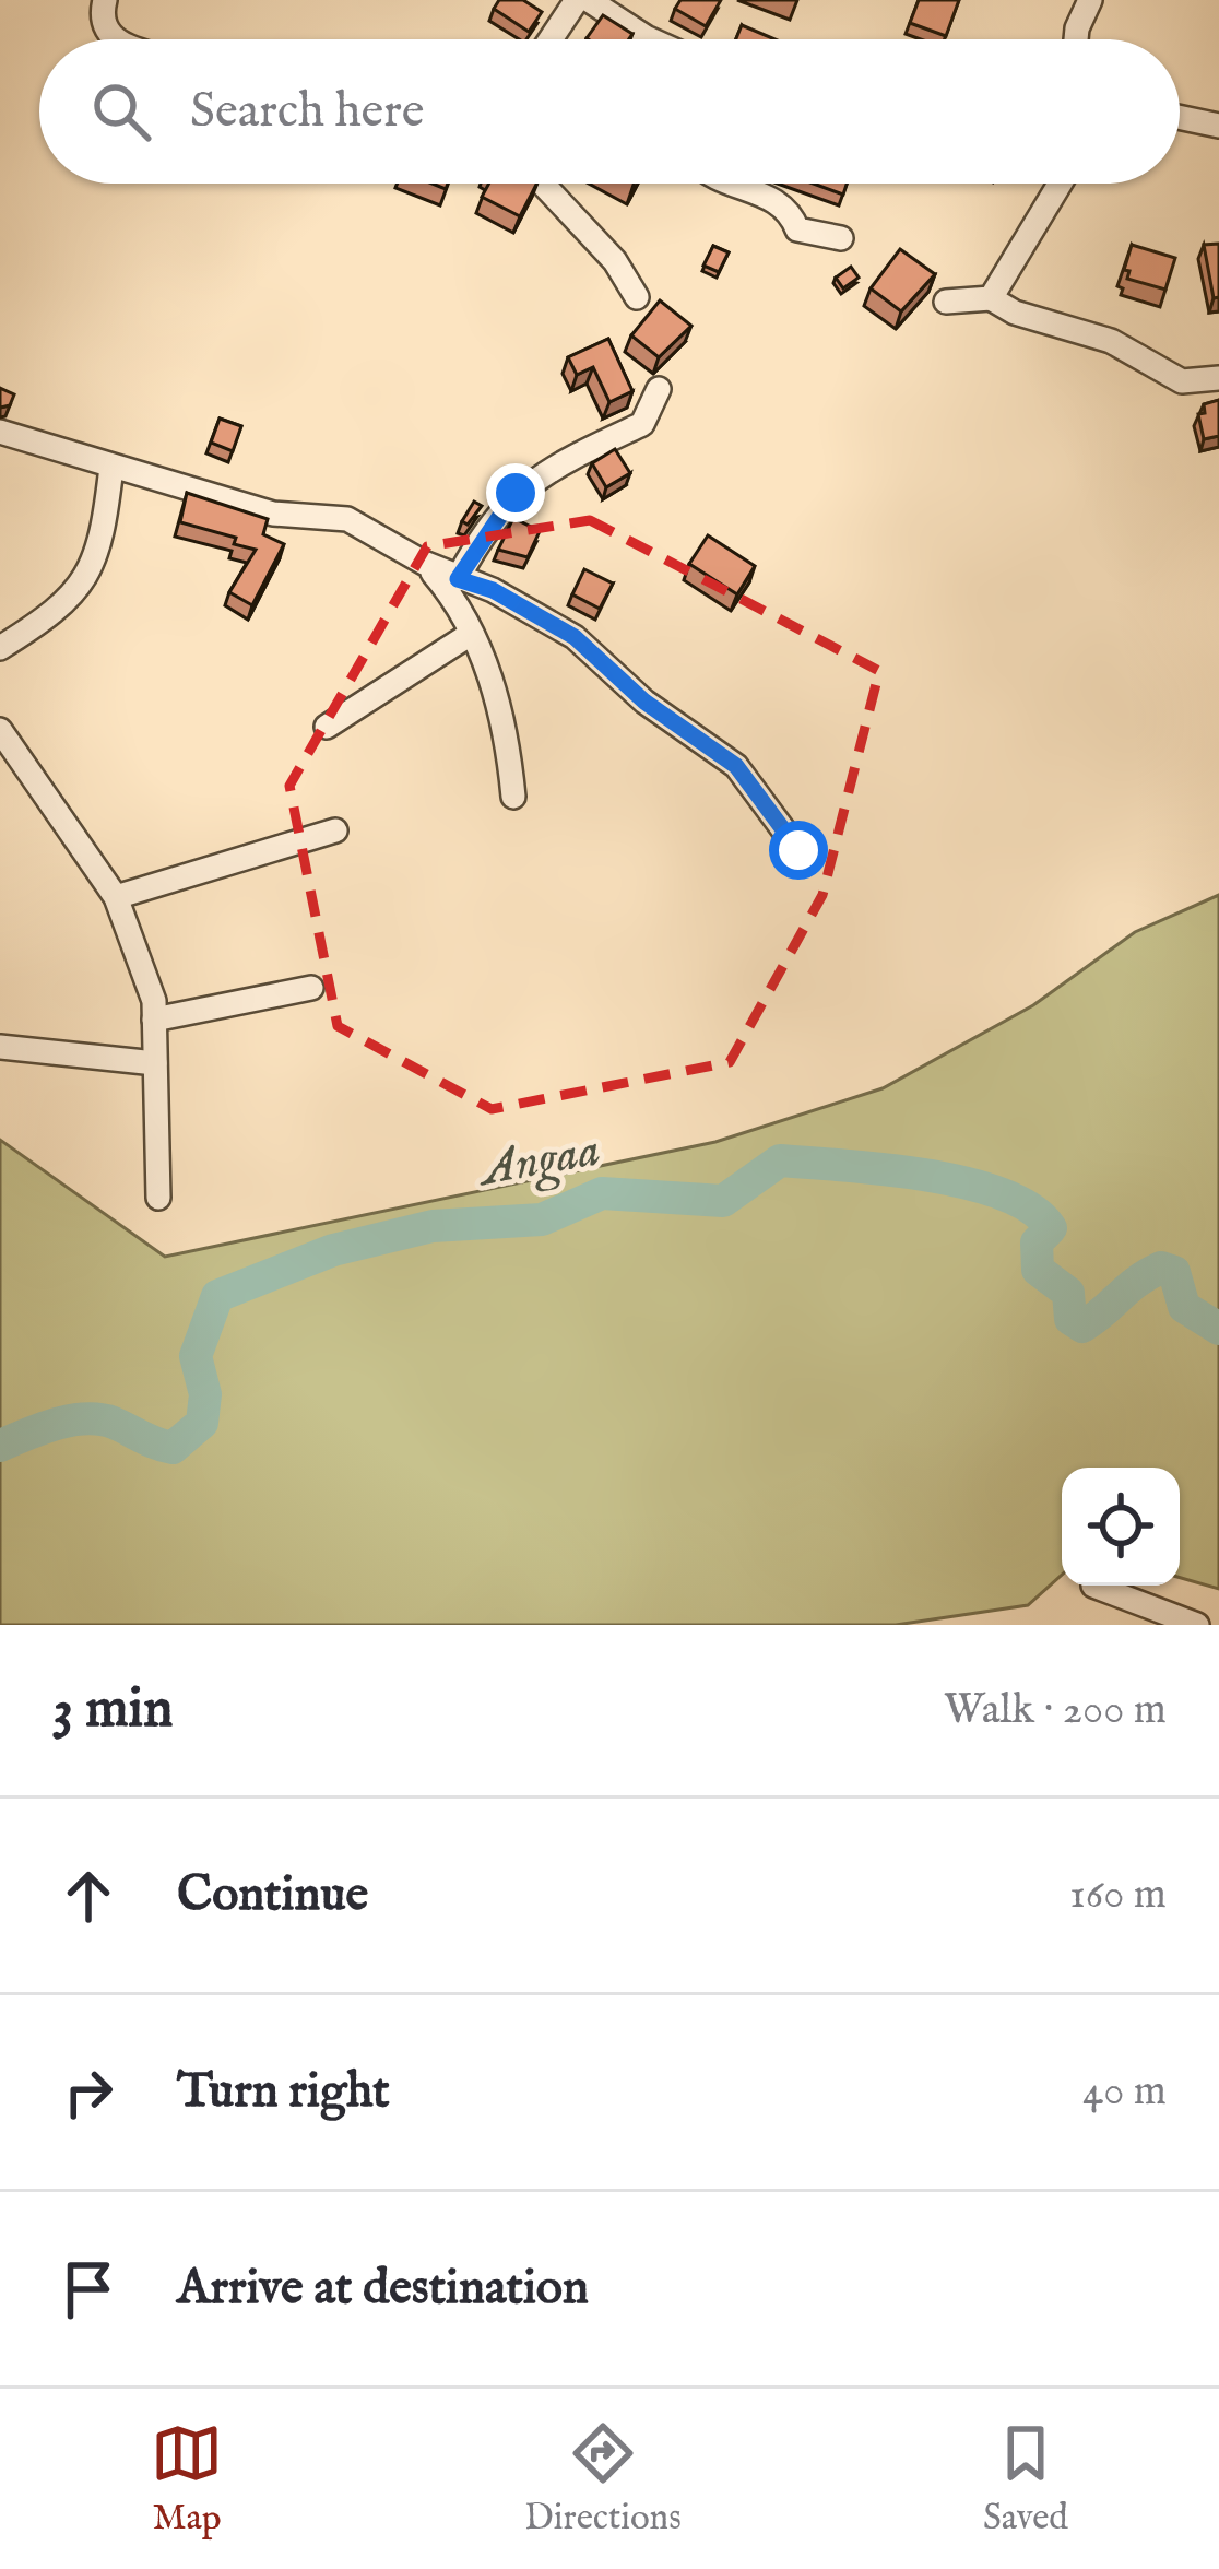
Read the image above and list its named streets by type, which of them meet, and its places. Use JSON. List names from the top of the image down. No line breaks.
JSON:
{"water":["Angaa"],"page":{"search":"Search here","heading":["3 min","Walk · 200 m"],"list":[["Continue","160 m"],["Turn right","40 m"],"Arrive at destination"],"nav":["Map","Directions","Saved"]}}
